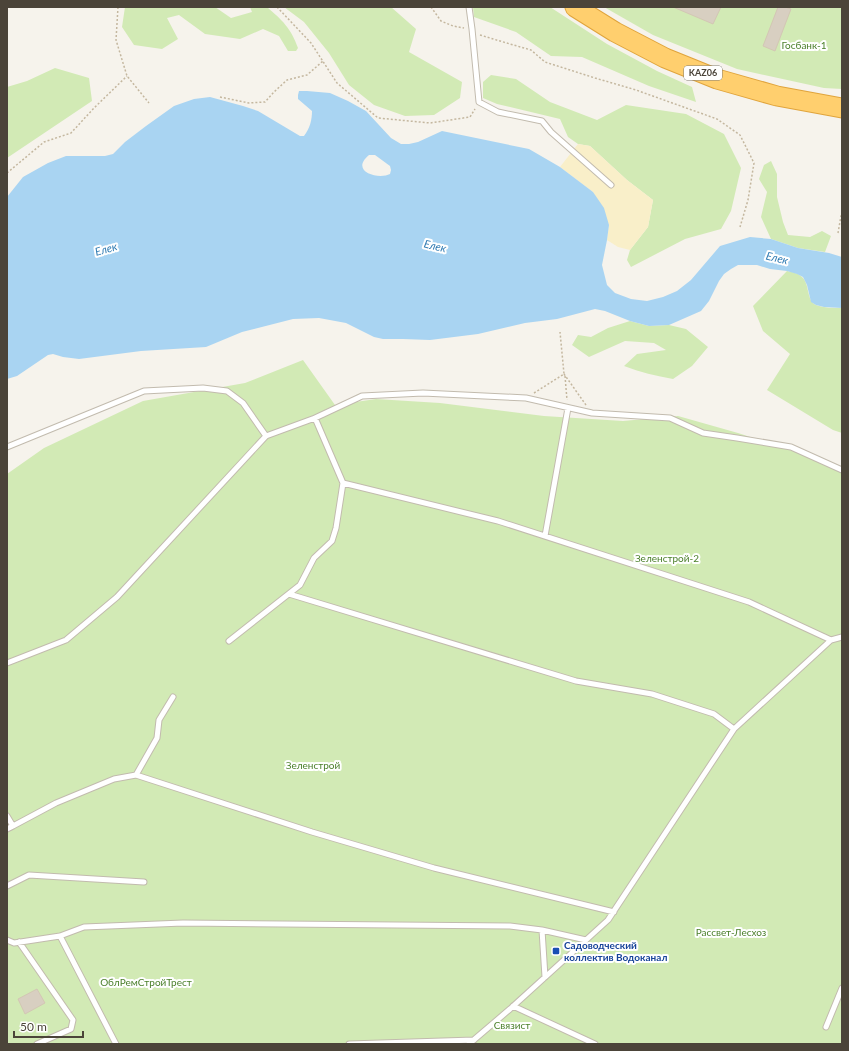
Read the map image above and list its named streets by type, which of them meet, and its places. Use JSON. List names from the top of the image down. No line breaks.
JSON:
{"streets":{"highway":["KАZ06"]},"water":["Елек"],"parks":["Госбанк-1","Зеленстрой-2","Зеленстрой","Рассвет-Лесхоз","ОблРемСтройТрест","Связист"],"places":{"transit":["Садоводческий коллектив Водоканал"]},"scale_bar":"50 m"}
